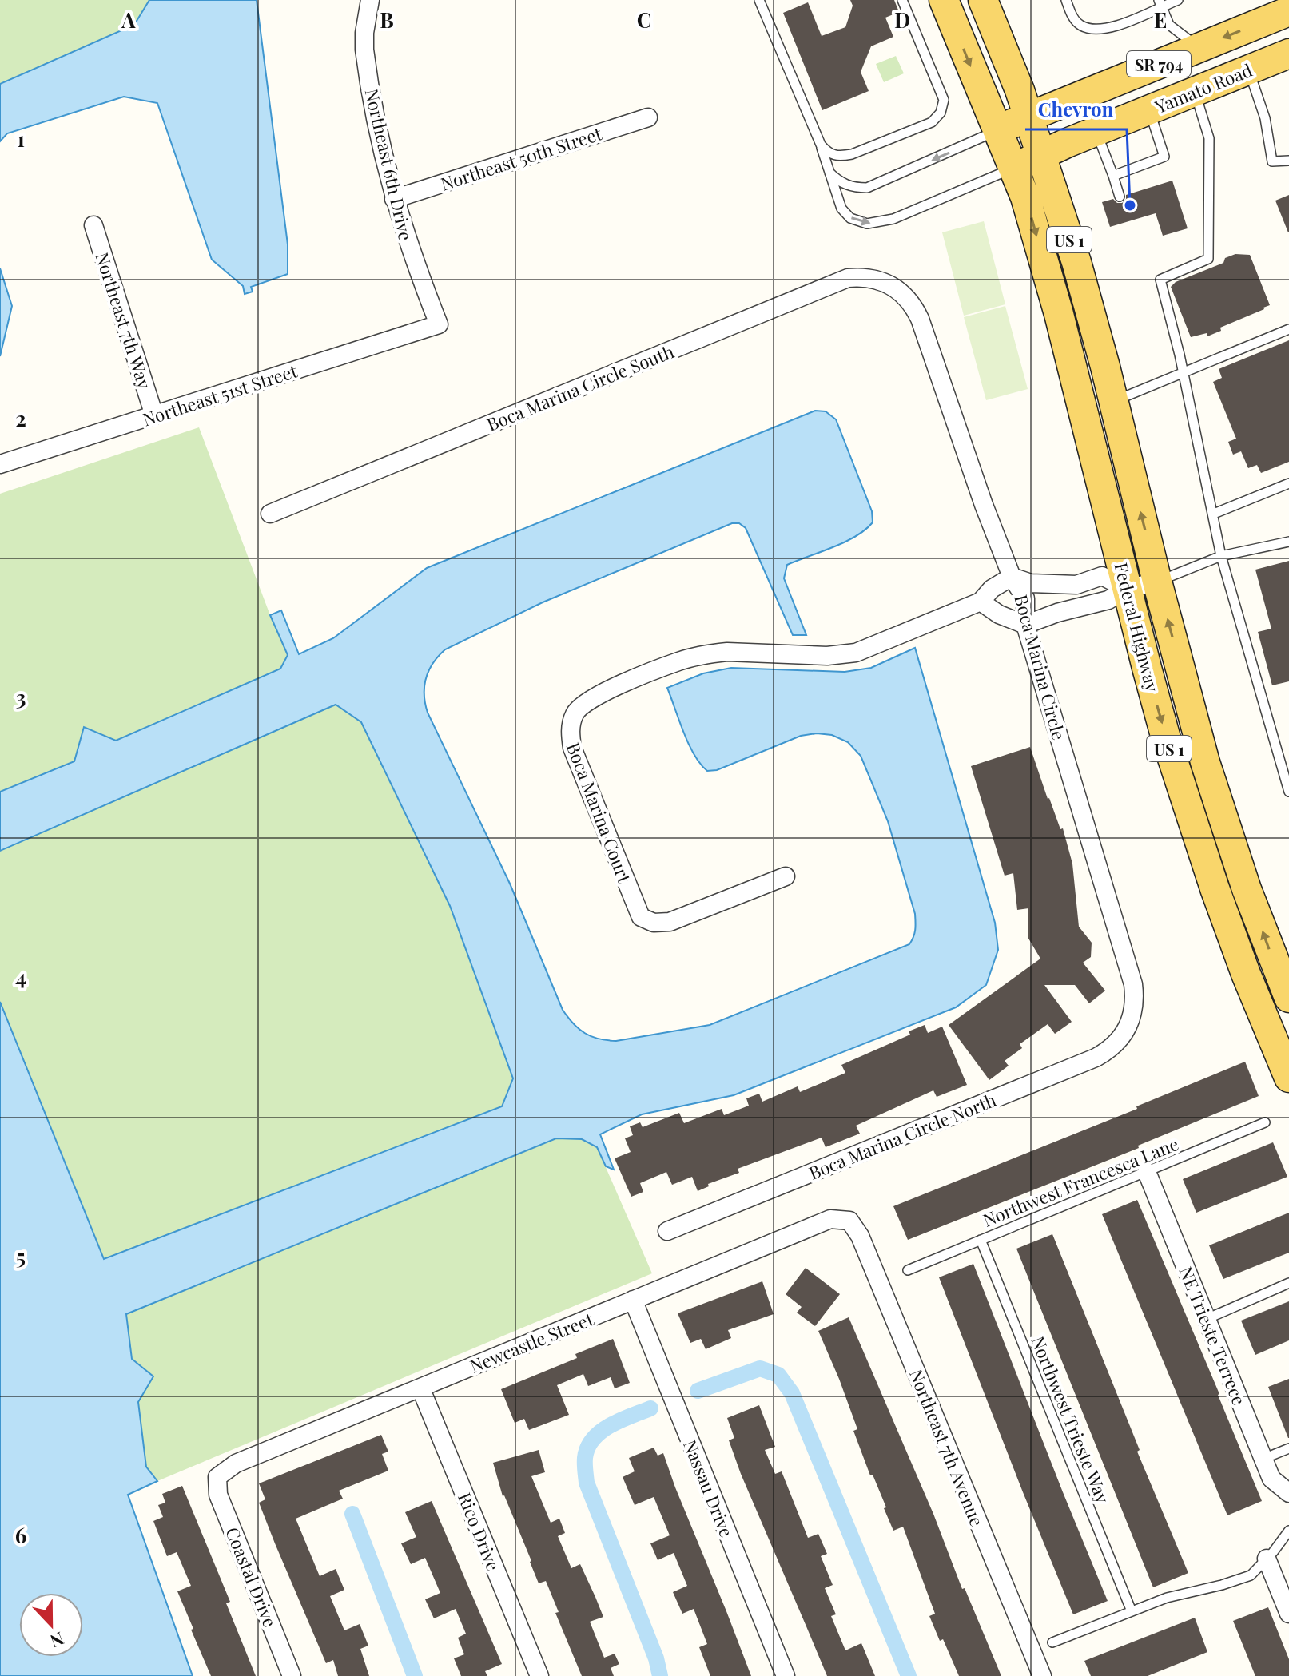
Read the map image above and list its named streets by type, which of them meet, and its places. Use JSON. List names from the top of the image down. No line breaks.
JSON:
{"streets":{"main road":["SR 794","Yamato Road","US 1","Federal Highway"],"street":["Northeast 50th Street","Northeast 6th Drive","Northeast 7th Way","Boca Marina Circle South","Northeast 51st Street","Boca Marina Circle","Boca Marina Court","Boca Marina Circle North","NE Trieste Terrece","Newcastle Street","Northeast 7th Avenue","Nassau Drive","Rico Drive","Coastal Drive"],"lane":["Northwest Francesca Lane","Northwest Trieste Way"]},"crossings":[["SR 794","US 1"],["Yamato Road","US 1"],["Yamato Road","Federal Highway"],["Northeast 50th Street","Northeast 6th Drive"],["Northeast 6th Drive","Northeast 51st Street"],["US 1","Federal Highway"],["Northeast 7th Way","Northeast 51st Street"],["Boca Marina Circle South","Boca Marina Circle"],["Boca Marina Circle","Boca Marina Court"],["Boca Marina Circle","Boca Marina Circle North"],["Northwest Francesca Lane","NE Trieste Terrece"],["Northwest Francesca Lane","Northwest Trieste Way"],["Newcastle Street","Northeast 7th Avenue"],["Newcastle Street","Nassau Drive"],["Newcastle Street","Rico Drive"],["Newcastle Street","Coastal Drive"]],"places":["Chevron"],"north":"bottom","grid":{"columns":["A","B","C","D","E"],"rows":["1","2","3","4","5","6"]}}
